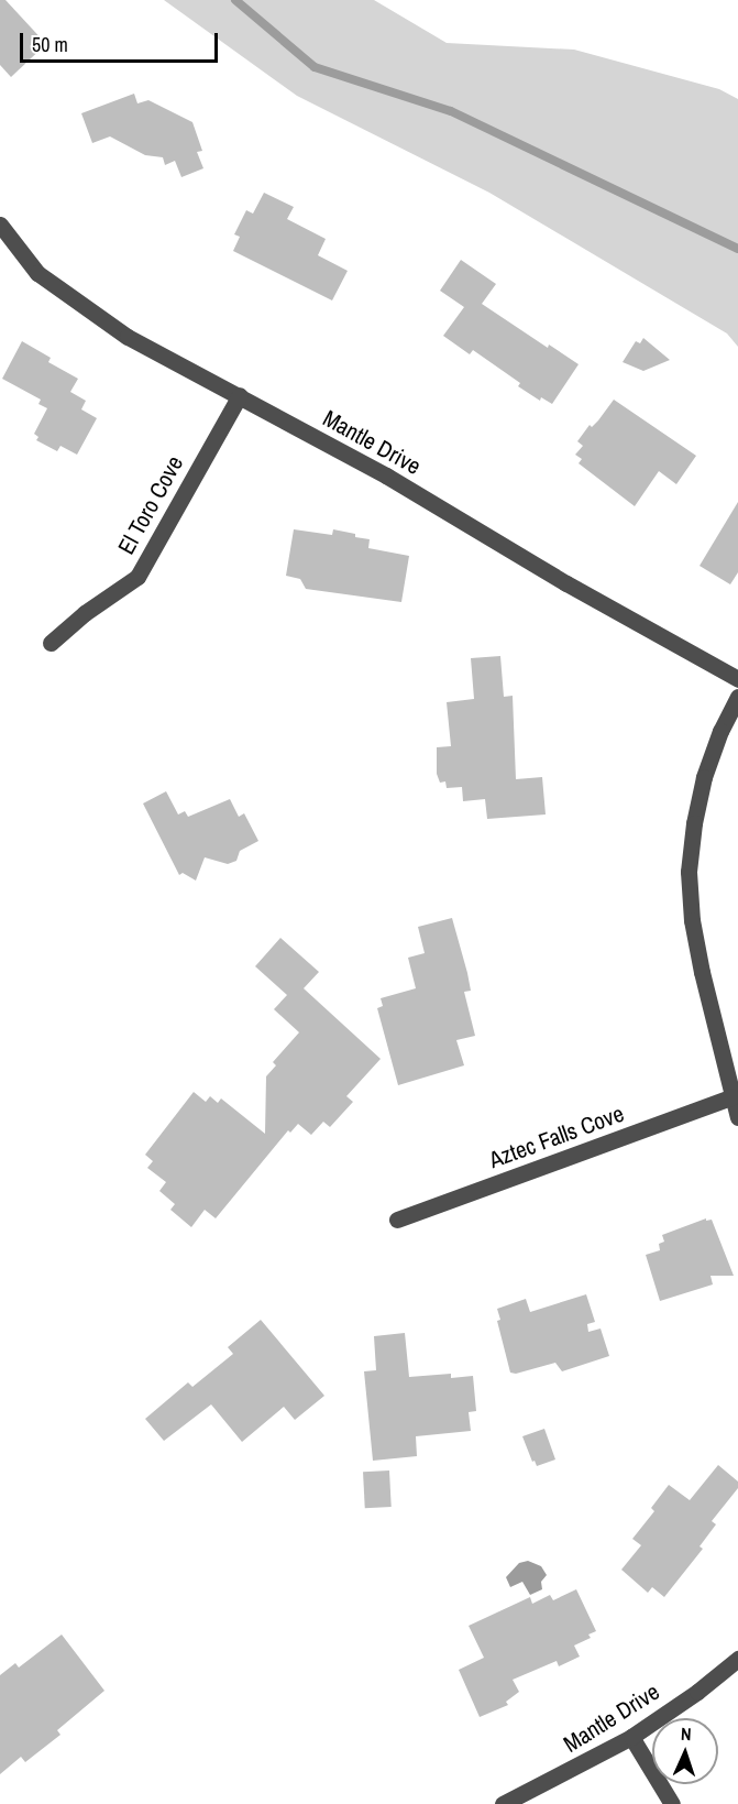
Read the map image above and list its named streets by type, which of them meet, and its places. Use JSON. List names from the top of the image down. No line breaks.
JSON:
{"streets":{"street":["Mantle Drive","El Toro Cove","Aztec Falls Cove"]},"crossings":[["Mantle Drive","El Toro Cove"]],"scale_bar":"50 m","north":"top"}
